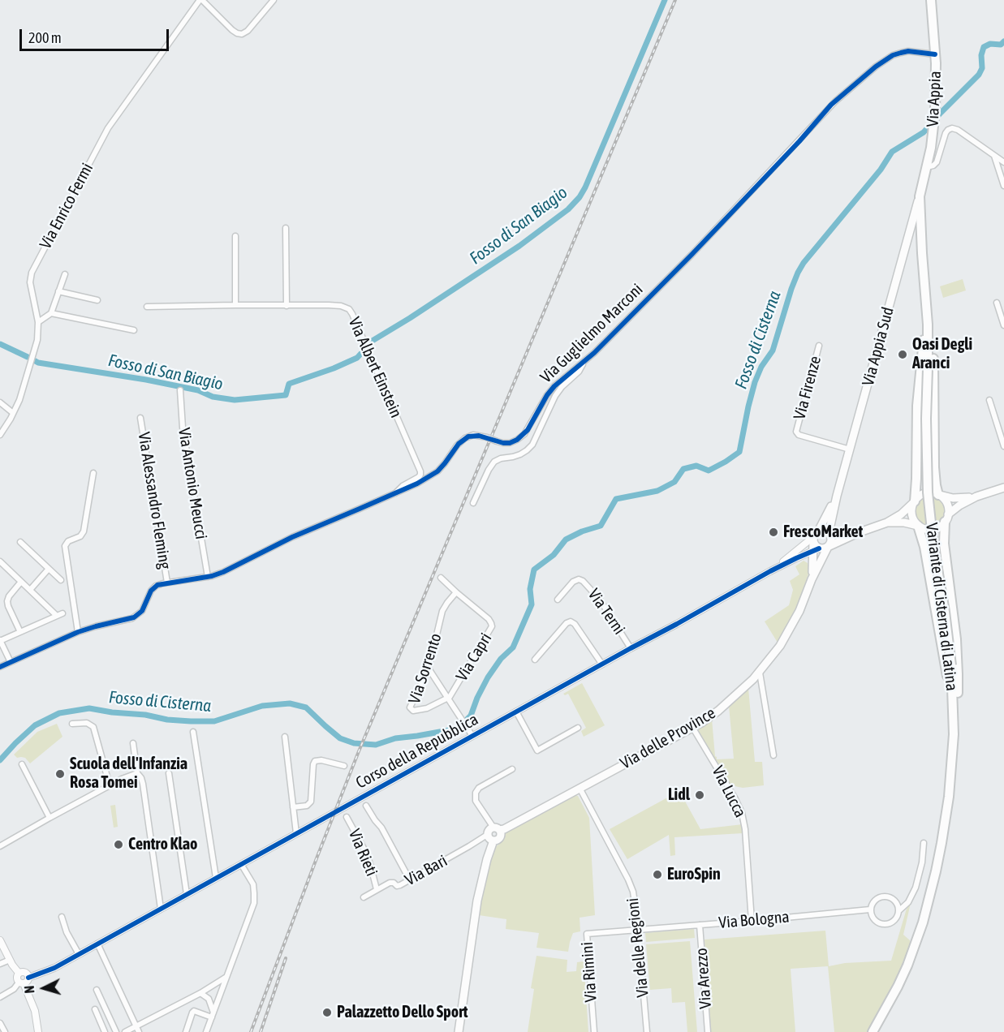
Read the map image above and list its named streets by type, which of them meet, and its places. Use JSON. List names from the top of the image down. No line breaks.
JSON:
{"streets":{"main road":["Via Appia","Via Appia Sud","Variante di Cisterna di Latina","Via delle Province"],"street":["Via Enrico Fermi","Via Guglielmo Marconi","Via Albert Einstein","Via Firenze","Via Antonio Meucci","Via Alessandro Fleming","Via Terni","Via Capri","Via Sorrento","Corso della Repubblica","Via Lucca","Via Rieti","Via Bari","Via Bologna","Via delle Regioni","Via Rimini","Via Arezzo"]},"crossings":[["Via Appia","Via Guglielmo Marconi"],["Via Appia","Via Appia Sud"],["Via Appia","Variante di Cisterna di Latina"],["Via Guglielmo Marconi","Via Albert Einstein"],["Via Guglielmo Marconi","Via Antonio Meucci"],["Via Guglielmo Marconi","Via Alessandro Fleming"],["Via Appia Sud","Via Firenze"],["Via Appia Sud","Variante di Cisterna di Latina"],["Via Appia Sud","Via delle Province"],["Via Appia Sud","Corso della Repubblica"],["Via Terni","Corso della Repubblica"],["Via Capri","Via Sorrento"],["Via delle Province","Corso della Repubblica"],["Via delle Province","Via Lucca"],["Via delle Province","Via Bari"],["Via delle Province","Via delle Regioni"],["Via Lucca","Via Bologna"],["Via Rieti","Via Bari"],["Via Bologna","Via delle Regioni"],["Via Bologna","Via Rimini"],["Via Bologna","Via Arezzo"],["Via delle Regioni","Via Rimini"]],"water":["Fosso di San Biagio","Fosso di Cisterna"],"places":["Oasi Degli Aranci","FrescoMarket","Scuola dell'Infanzia Rosa Tomei","Lidl","Centro Klao","EuroSpin","Palazzetto Dello Sport"],"scale_bar":"200 m","north":"left"}
